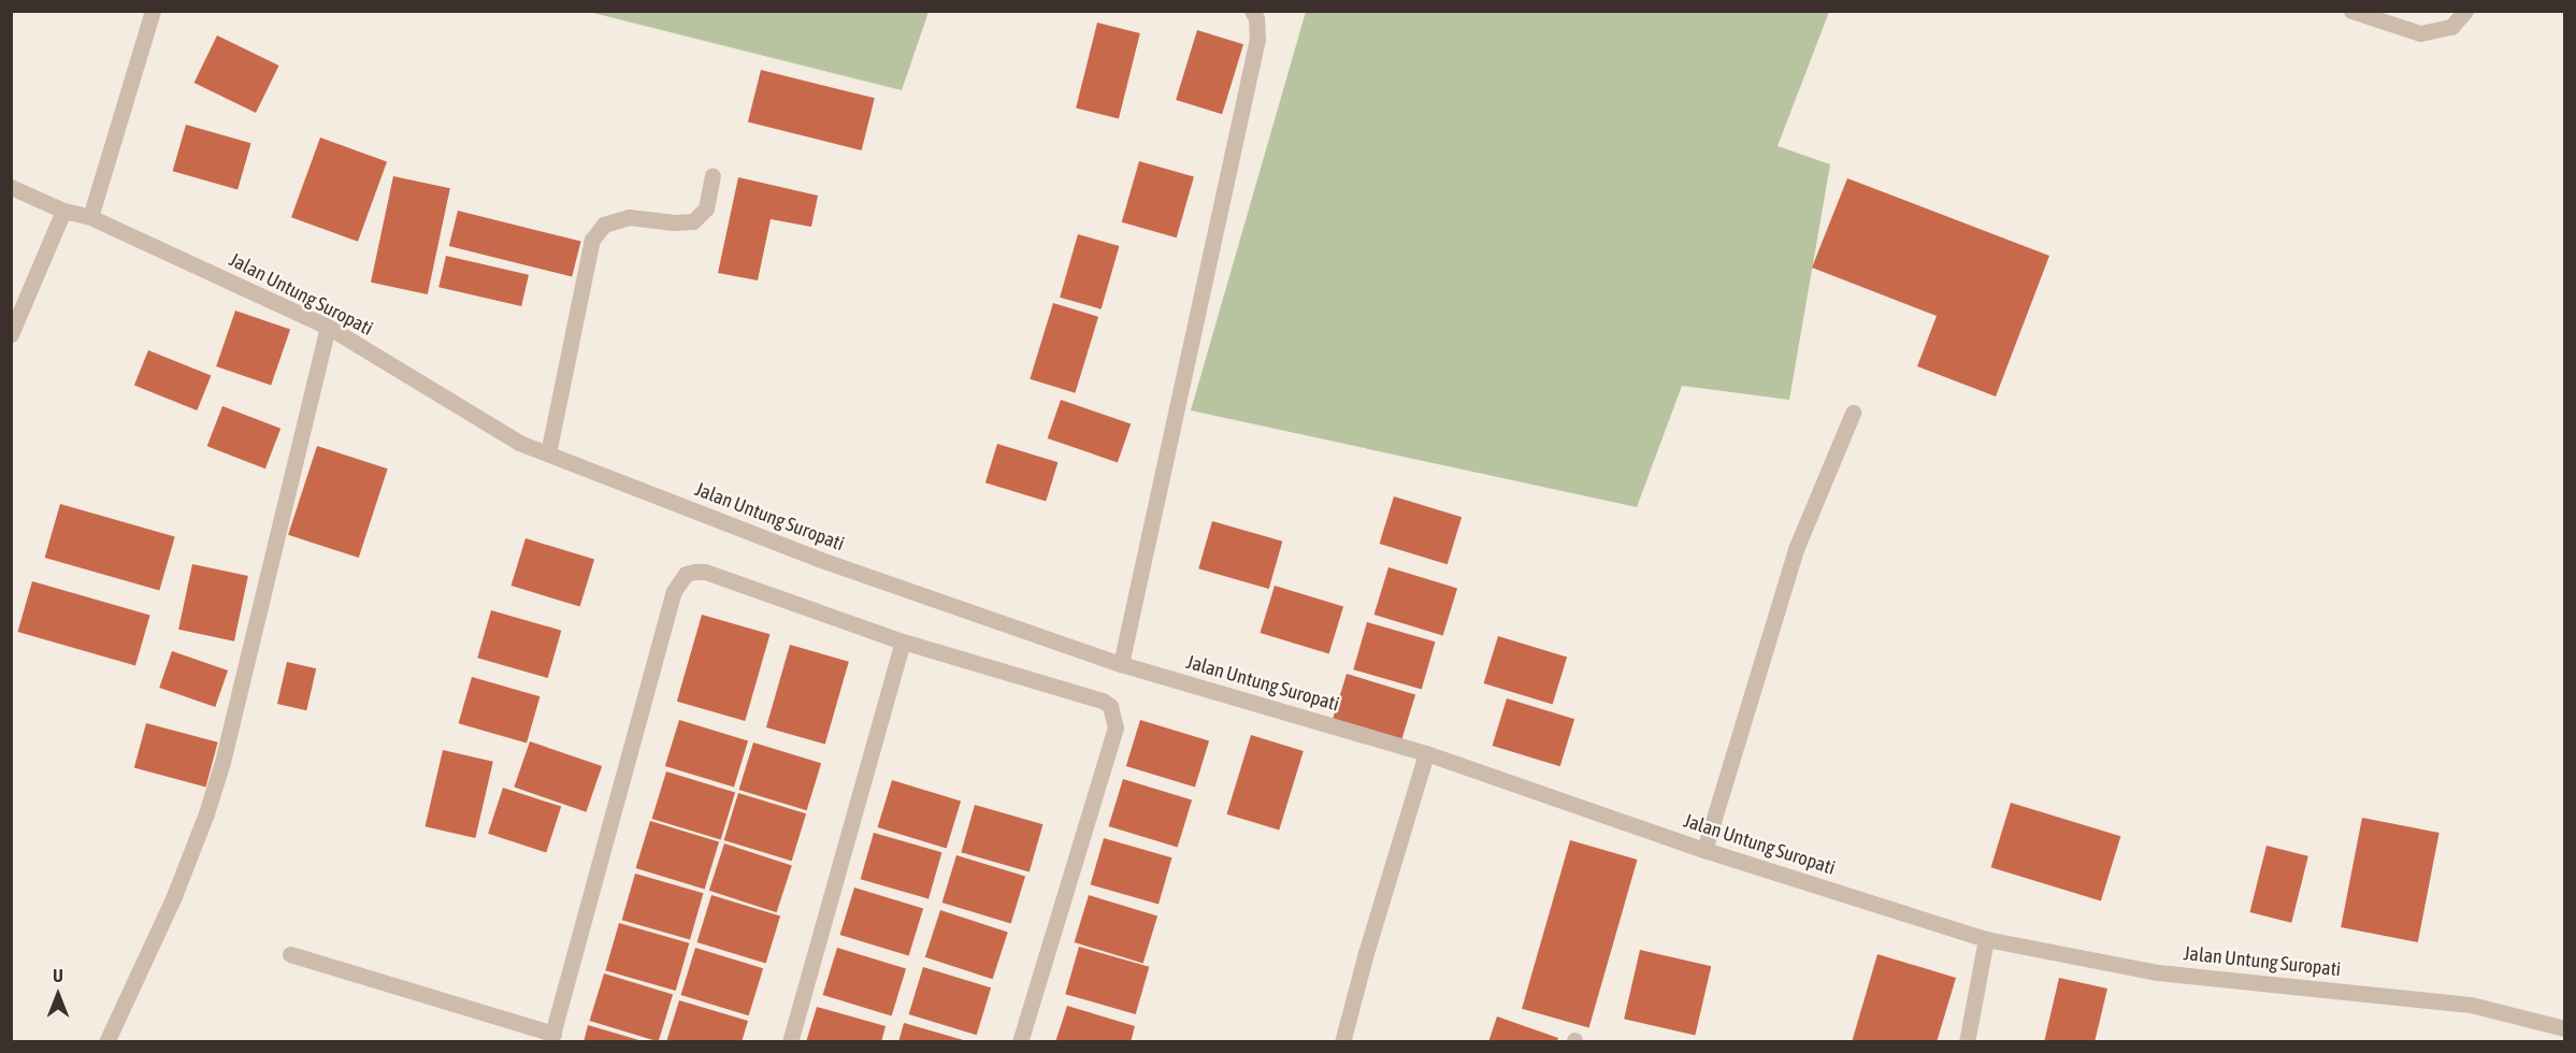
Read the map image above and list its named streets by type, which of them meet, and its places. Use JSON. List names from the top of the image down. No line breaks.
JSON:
{"streets":{"street":["Jalan Untung Suropati"]},"north":"top"}
